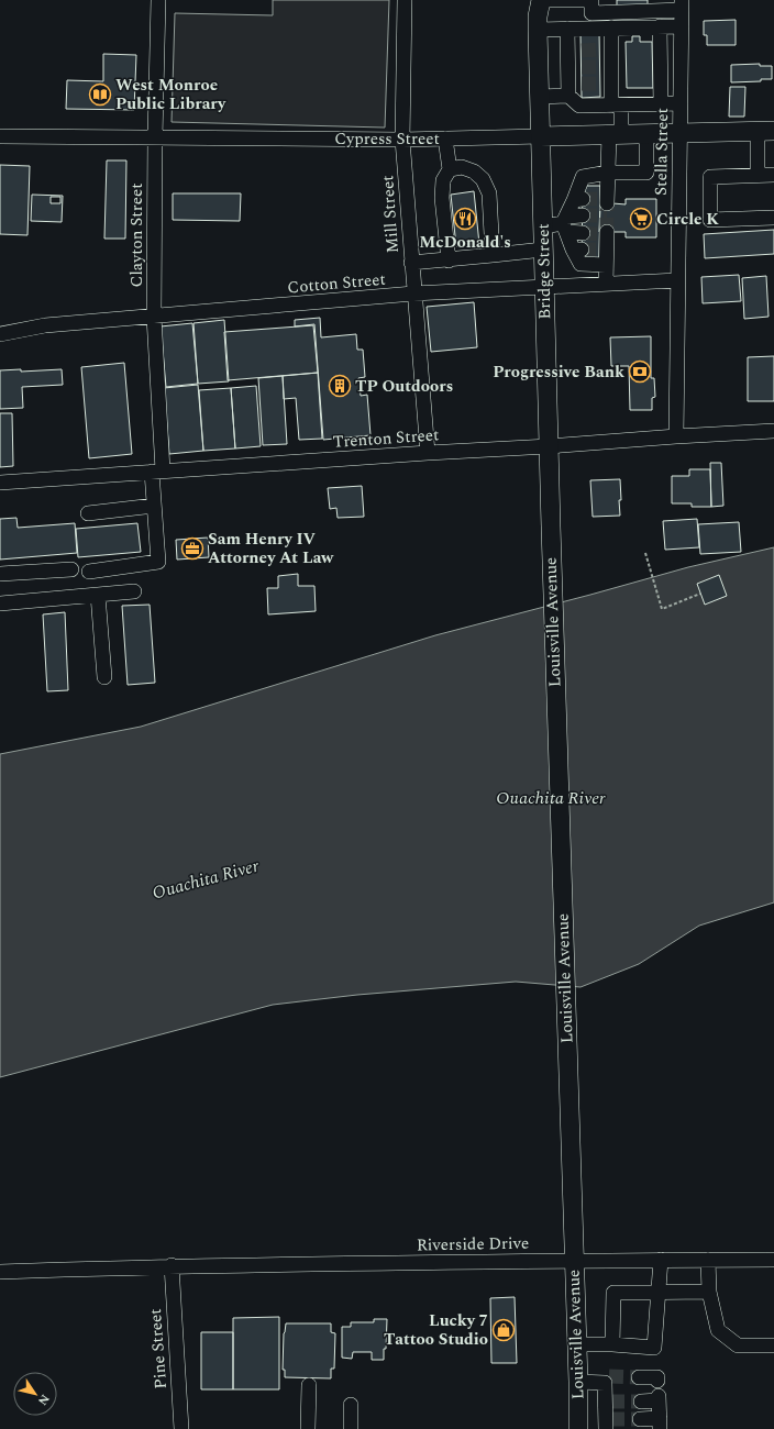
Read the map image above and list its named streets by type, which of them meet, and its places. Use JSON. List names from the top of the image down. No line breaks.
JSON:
{"streets":{"main road":["Cypress Street","Bridge Street","Louisville Avenue"],"street":["Stella Street","Mill Street","Clayton Street","Cotton Street","Trenton Street","Riverside Drive","Pine Street"]},"crossings":[["Cypress Street","Stella Street"],["Cypress Street","Mill Street"],["Cypress Street","Clayton Street"],["Cypress Street","Bridge Street"],["Stella Street","Cotton Street"],["Stella Street","Trenton Street"],["Mill Street","Cotton Street"],["Mill Street","Trenton Street"],["Clayton Street","Cotton Street"],["Clayton Street","Trenton Street"],["Bridge Street","Cotton Street"],["Bridge Street","Trenton Street"],["Bridge Street","Louisville Avenue"],["Louisville Avenue","Riverside Drive"],["Riverside Drive","Pine Street"]],"water":["Ouachita River"],"places":{"library":["West Monroe Public Library"],"restaurant":["McDonald's"],"supermarket":["Circle K"],"bank":["Progressive Bank"],"building":["TP Outdoors"],"office":["Sam Henry IV Attorney At Law"],"shop":["Lucky 7 Tattoo Studio"]},"north":"bottom right"}
